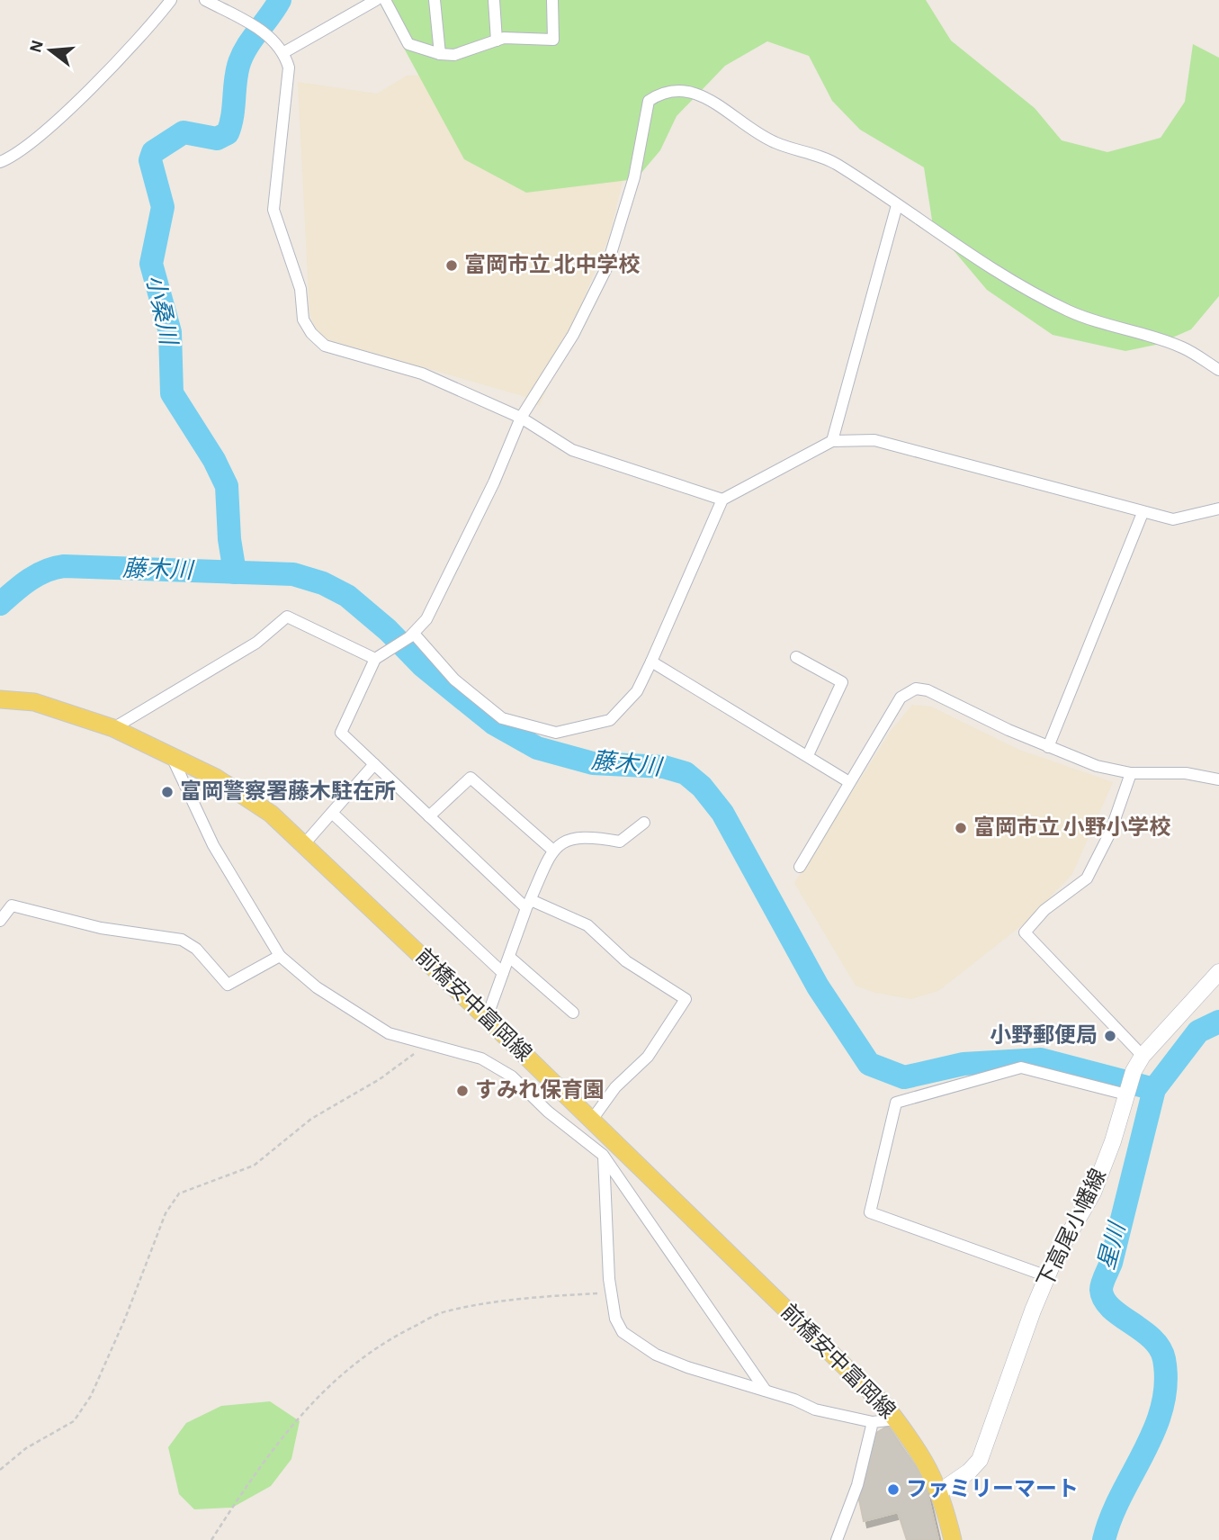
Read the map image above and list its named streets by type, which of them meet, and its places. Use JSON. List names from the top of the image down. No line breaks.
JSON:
{"streets":{"main road":["前橋安中富岡線","下高尾小幡線"]},"crossings":[["前橋安中富岡線","下高尾小幡線"]],"water":["小桑川","藤木川","星川"],"places":["富岡市立 北中学校","富岡警察署藤木駐在所","富岡市立 小野小学校","小野郵便局","すみれ保育園","ファミリーマート"],"north":"left"}
